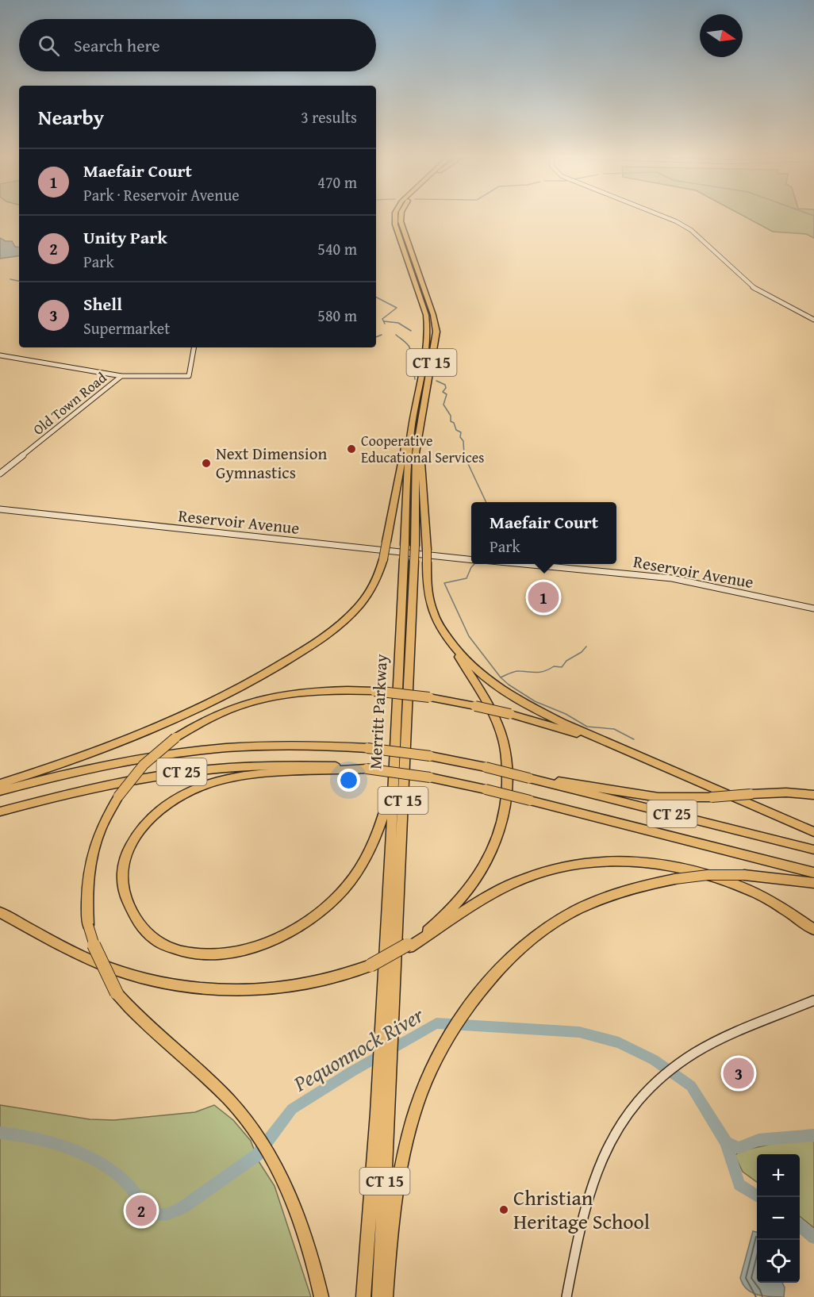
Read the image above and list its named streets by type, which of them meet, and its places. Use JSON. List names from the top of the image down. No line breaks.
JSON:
{"streets":{"highway":["CT 15","Merritt Parkway","CT 25"],"main road":["Old Town Road","Reservoir Avenue"]},"water":["Pequonnock River"],"places":["Cooperative Educational Services","Next Dimension Gymnastics","Christian Heritage School"],"north":"right","page":{"search":"Search here","heading":["Nearby","3 results"],"list":[{"mark":"1","name":"Maefair Court","note":"Park · Reservoir Avenue","value":"470 m"},{"mark":"2","name":"Unity Park","note":"Park","value":"540 m"},{"mark":"3","name":"Shell","note":"Supermarket","value":"580 m"}],"popup":["Maefair Court","Park"],"pins":["1","3","2"],"map_buttons":["+","−"]}}
